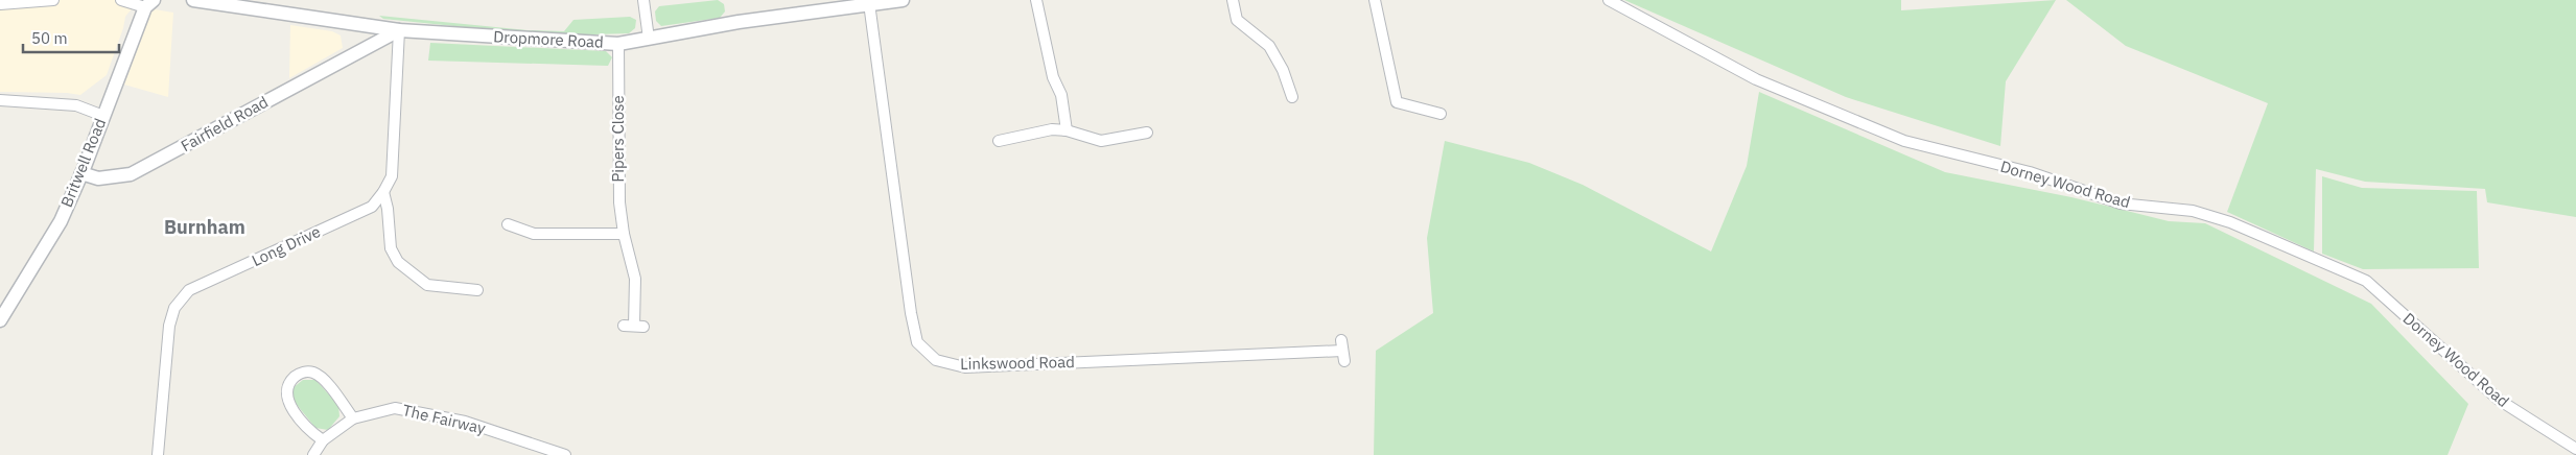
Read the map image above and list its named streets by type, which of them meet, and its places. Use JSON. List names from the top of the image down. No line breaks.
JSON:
{"streets":{"street":["Dropmore Road","Fairfield Road","Pipers Close","Britwell Road","Dorney Wood Road","Long Drive","Linkswood Road","The Fairway"]},"crossings":[["Dropmore Road","Fairfield Road"],["Dropmore Road","Pipers Close"],["Dropmore Road","Long Drive"],["Dropmore Road","Linkswood Road"],["Fairfield Road","Britwell Road"],["Fairfield Road","Long Drive"]],"districts":["Burnham"],"scale_bar":"50 m"}
